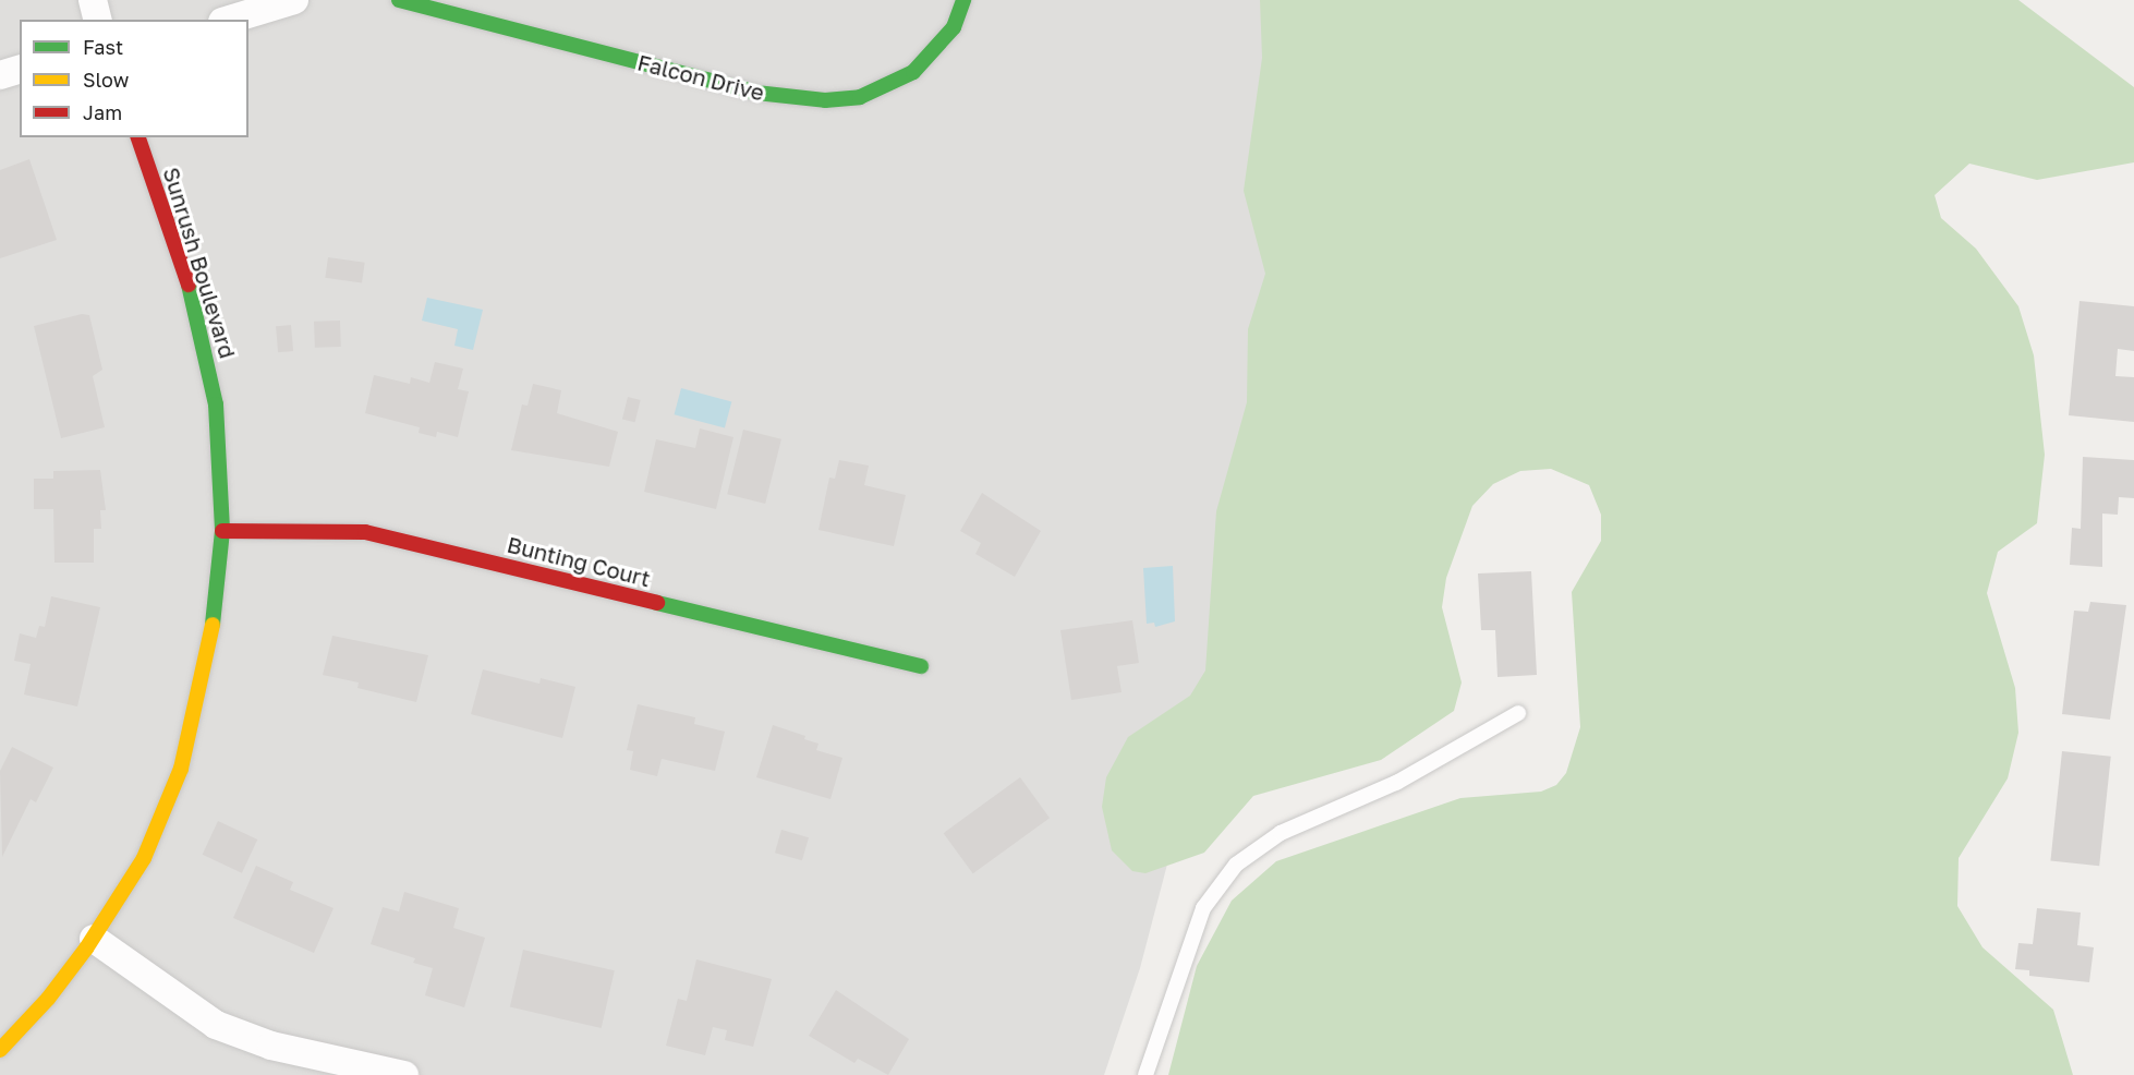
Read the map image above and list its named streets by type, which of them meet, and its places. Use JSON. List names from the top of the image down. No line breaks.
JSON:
{"streets":{"street":["Falcon Drive","Sunrush Boulevard","Bunting Court"]},"crossings":[["Sunrush Boulevard","Bunting Court"]],"legend":["Fast","Slow","Jam"]}
